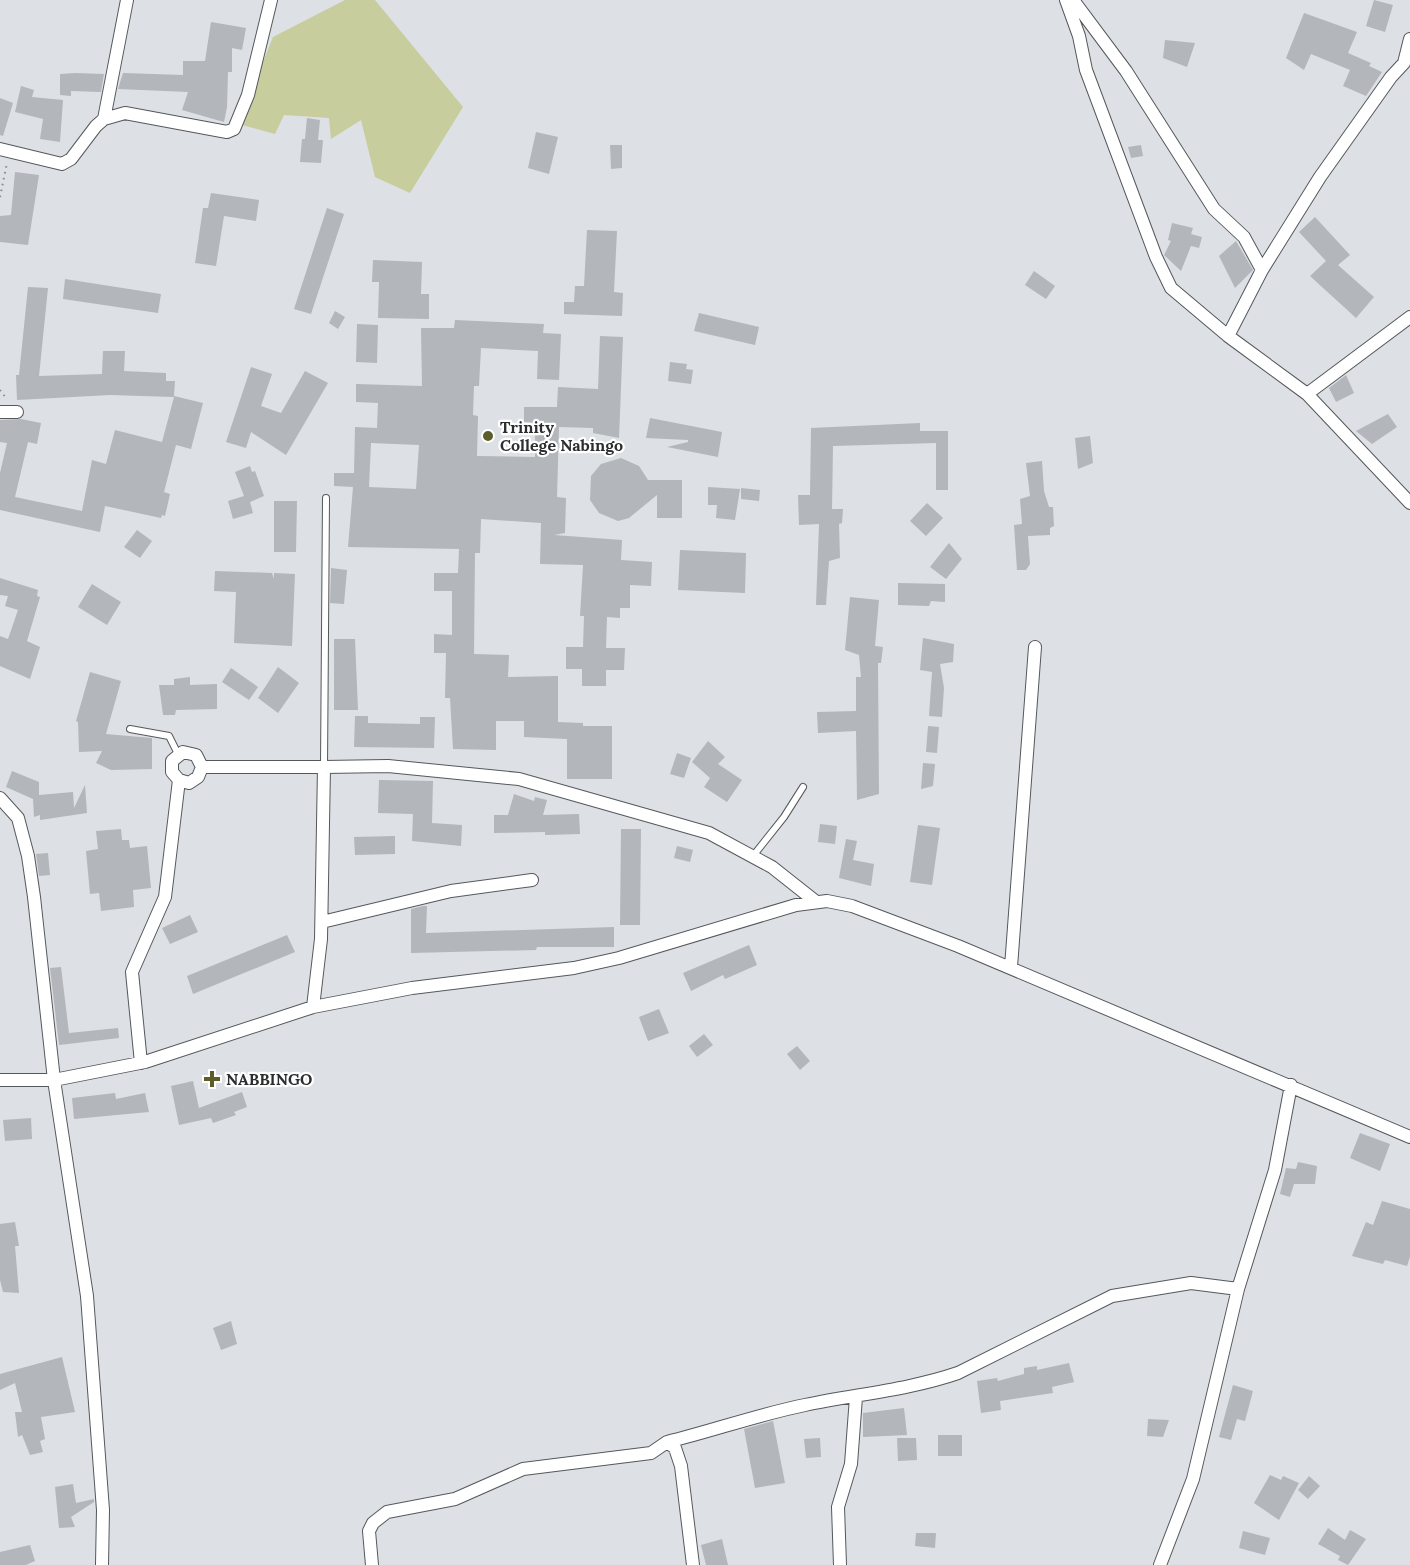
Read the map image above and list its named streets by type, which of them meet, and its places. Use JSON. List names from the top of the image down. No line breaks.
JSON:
{"places":{"other":["Trinity College Nabingo"],"health":["NABBINGO"]}}
